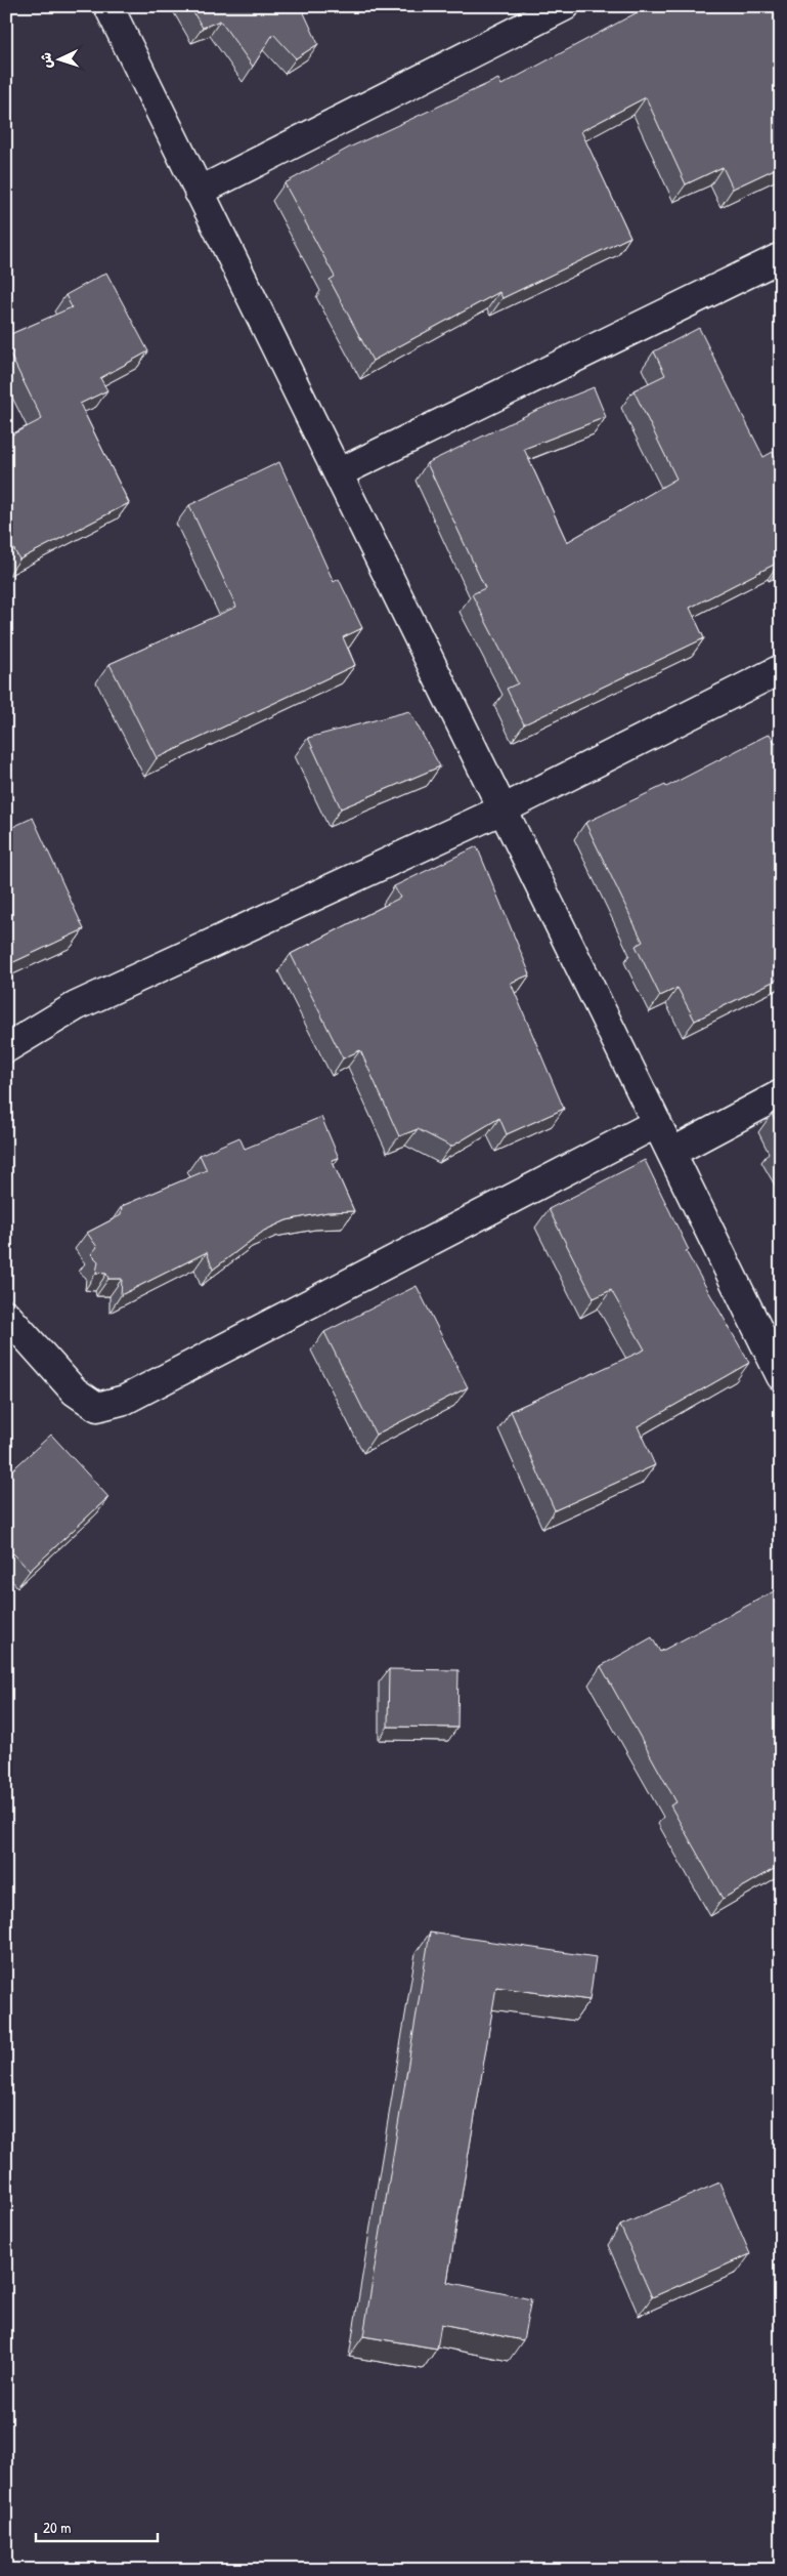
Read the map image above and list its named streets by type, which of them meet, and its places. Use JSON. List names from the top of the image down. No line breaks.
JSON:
{"scale_bar":"20 m","north":"left"}
